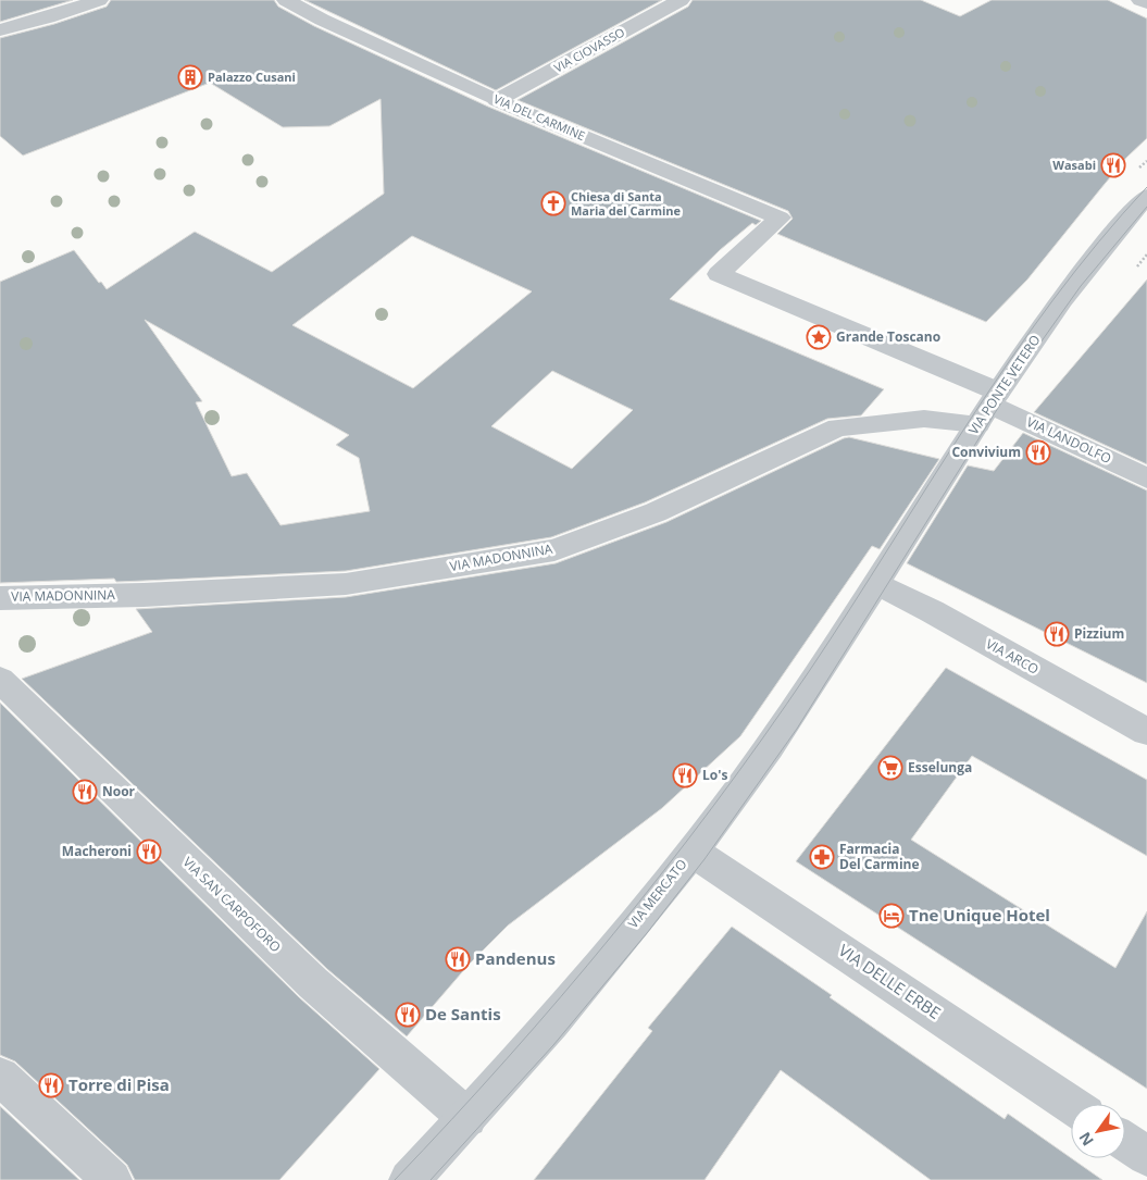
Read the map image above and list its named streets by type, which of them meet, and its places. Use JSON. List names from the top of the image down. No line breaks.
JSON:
{"streets":{"street":["VIA CIOVASSO","VIA DEL CARMINE","VIA PONTE VETERO","VIA LANDOLFO","VIA MADONNINA","VIA ARCO","VIA MERCATO","VIA SAN CARPOFORO","VIA DELLE ERBE"]},"crossings":[["VIA CIOVASSO","VIA DEL CARMINE"],["VIA DEL CARMINE","VIA LANDOLFO"],["VIA PONTE VETERO","VIA LANDOLFO"],["VIA PONTE VETERO","VIA MADONNINA"],["VIA PONTE VETERO","VIA ARCO"],["VIA PONTE VETERO","VIA MERCATO"],["VIA LANDOLFO","VIA MADONNINA"],["VIA ARCO","VIA MERCATO"],["VIA MERCATO","VIA SAN CARPOFORO"],["VIA MERCATO","VIA DELLE ERBE"]],"places":{"building":["Palazzo Cusani"],"restaurant":["Wasabi","Convivium","Pizzium","Lo's","Noor","Macheroni","Pandenus","De Santis","Torre di Pisa"],"church":["Chiesa di Santa Maria del Carmine"],"place":["Grande Toscano"],"supermarket":["Esselunga"],"pharmacy":["Farmacia Del Carmine"],"hotel":["Tne Unique Hotel"]},"north":"bottom left"}
